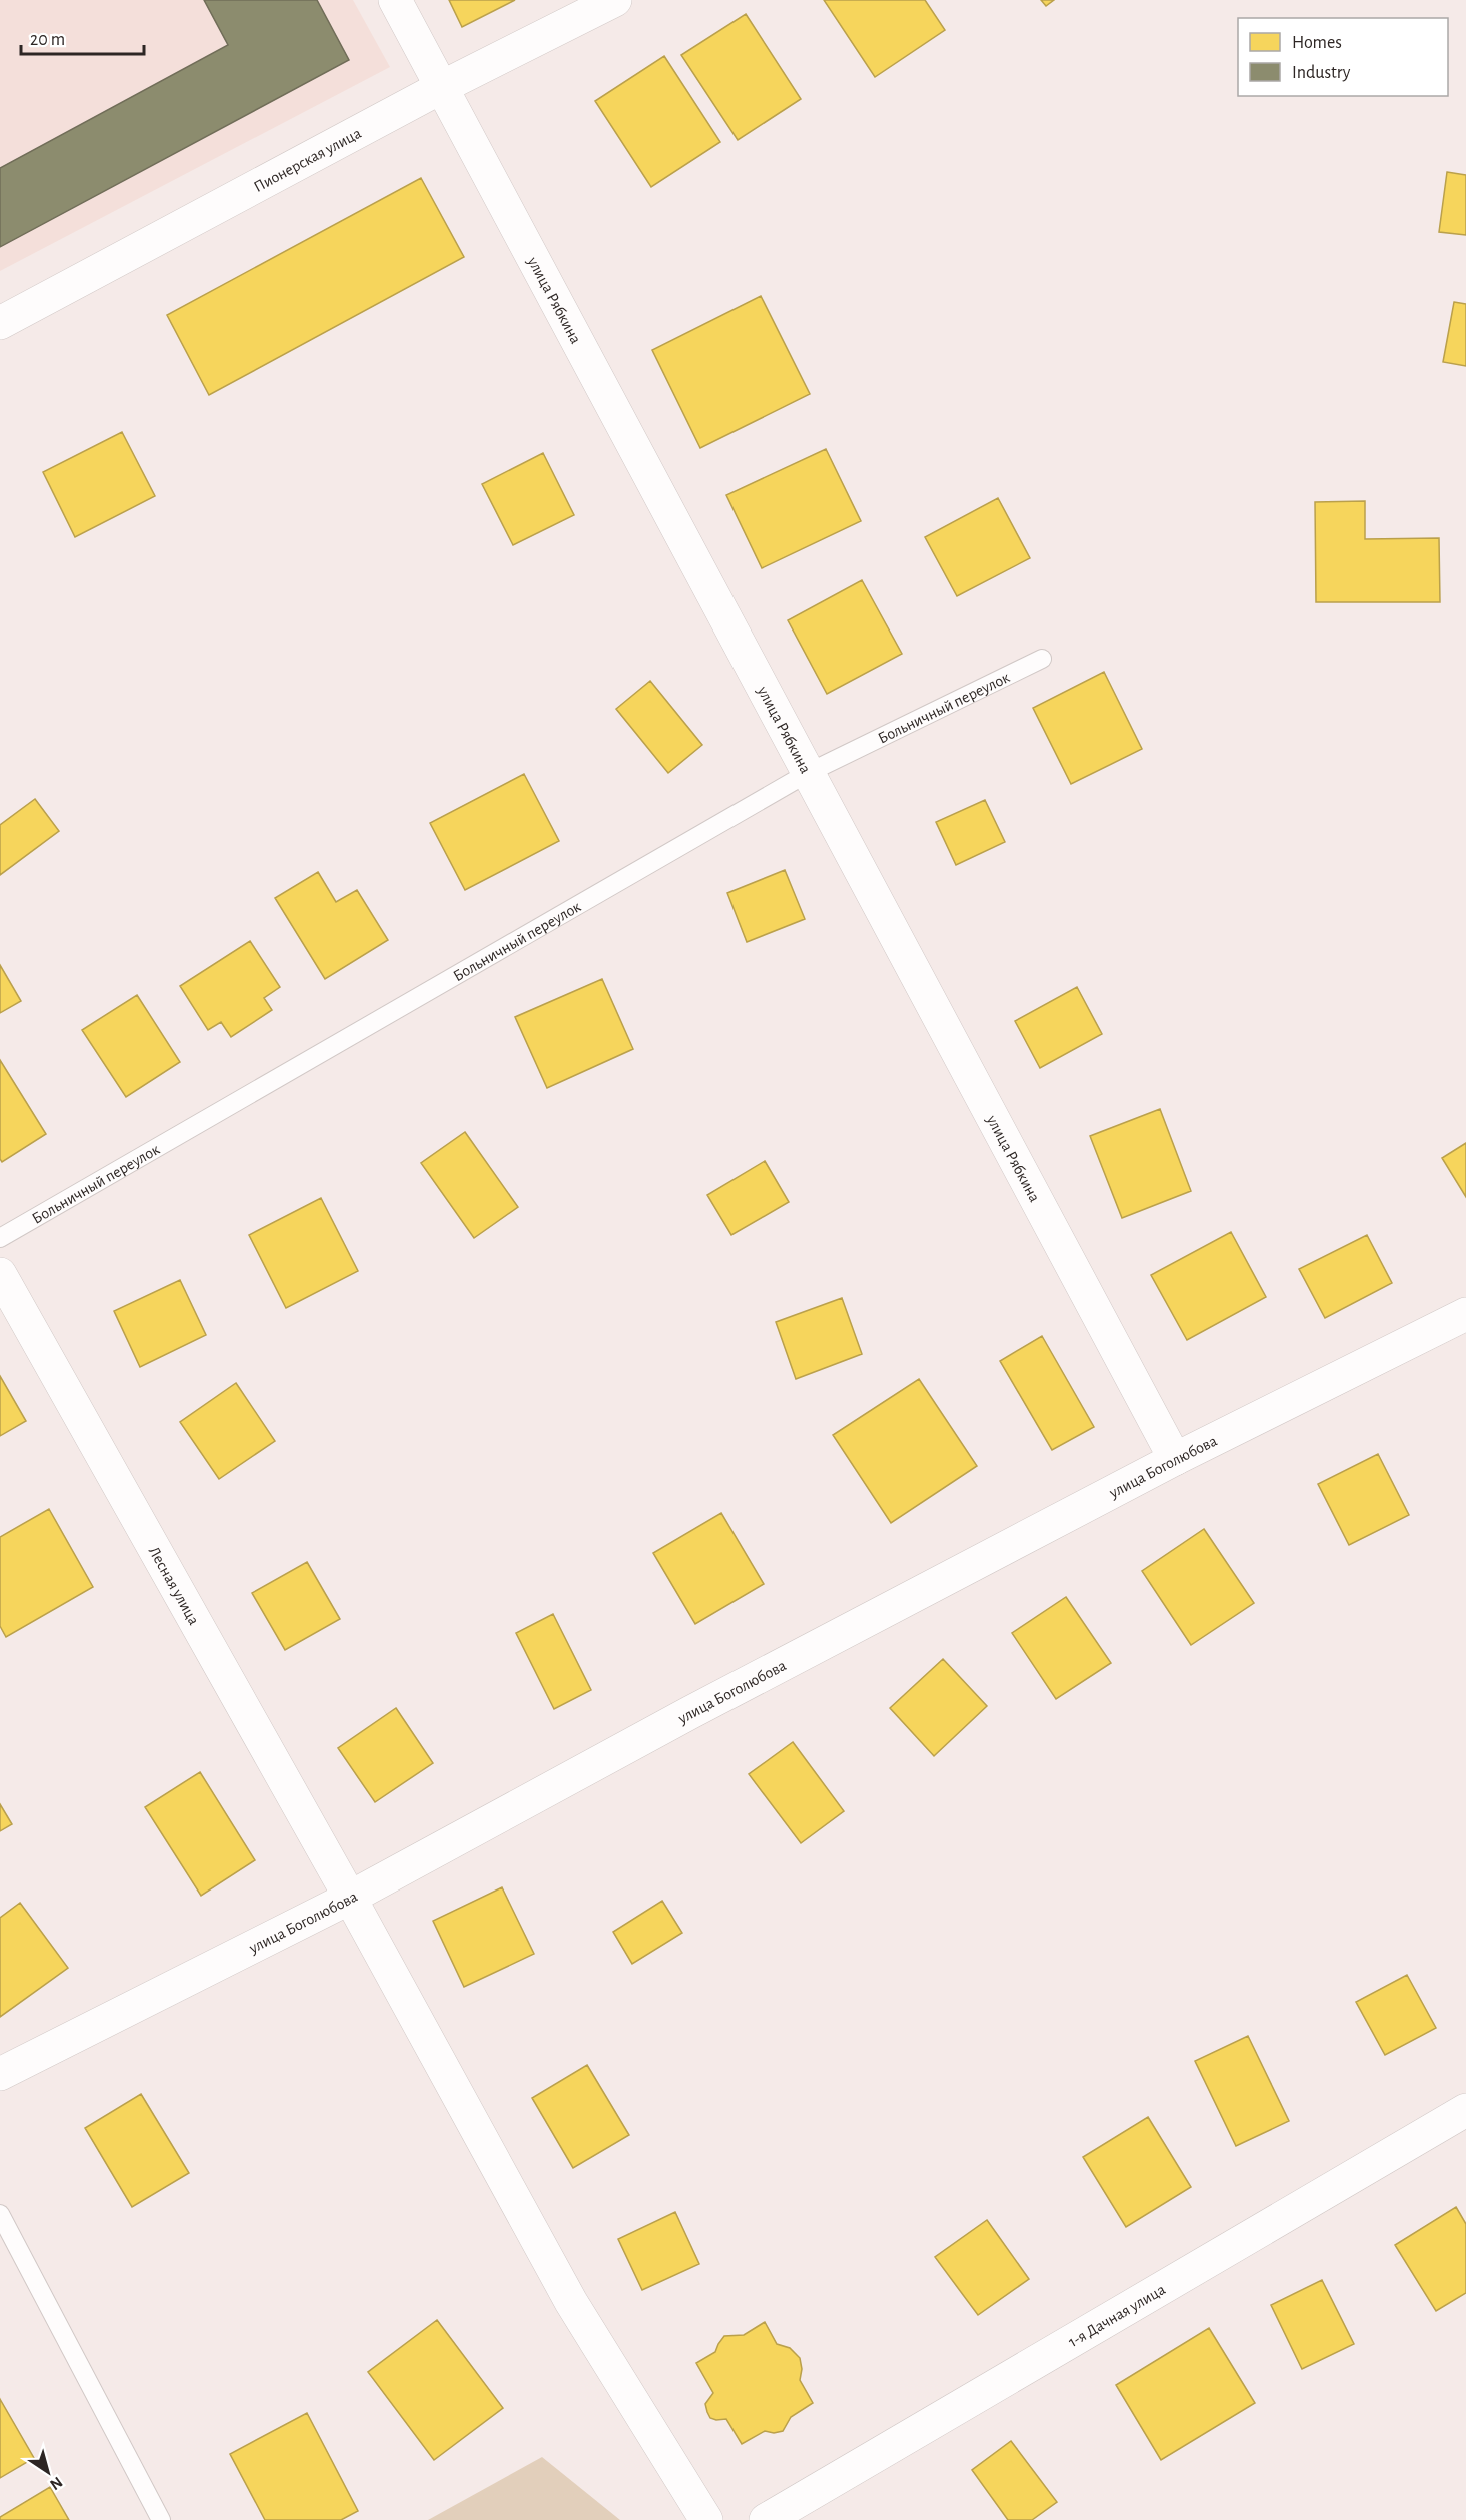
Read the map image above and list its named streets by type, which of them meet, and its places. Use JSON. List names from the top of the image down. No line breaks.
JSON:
{"streets":{"street":["Пионерская улица","улица Рябкина","улица Боголюбова","Лесная улица","1-я Дачная улица"],"lane":["Больничный переулок"]},"crossings":[["Пионерская улица","улица Рябкина"],["улица Рябкина","Больничный переулок"],["улица Рябкина","улица Боголюбова"],["улица Боголюбова","Лесная улица"]],"legend":["Homes","Industry"],"scale_bar":"20 m","north":"bottom right"}
